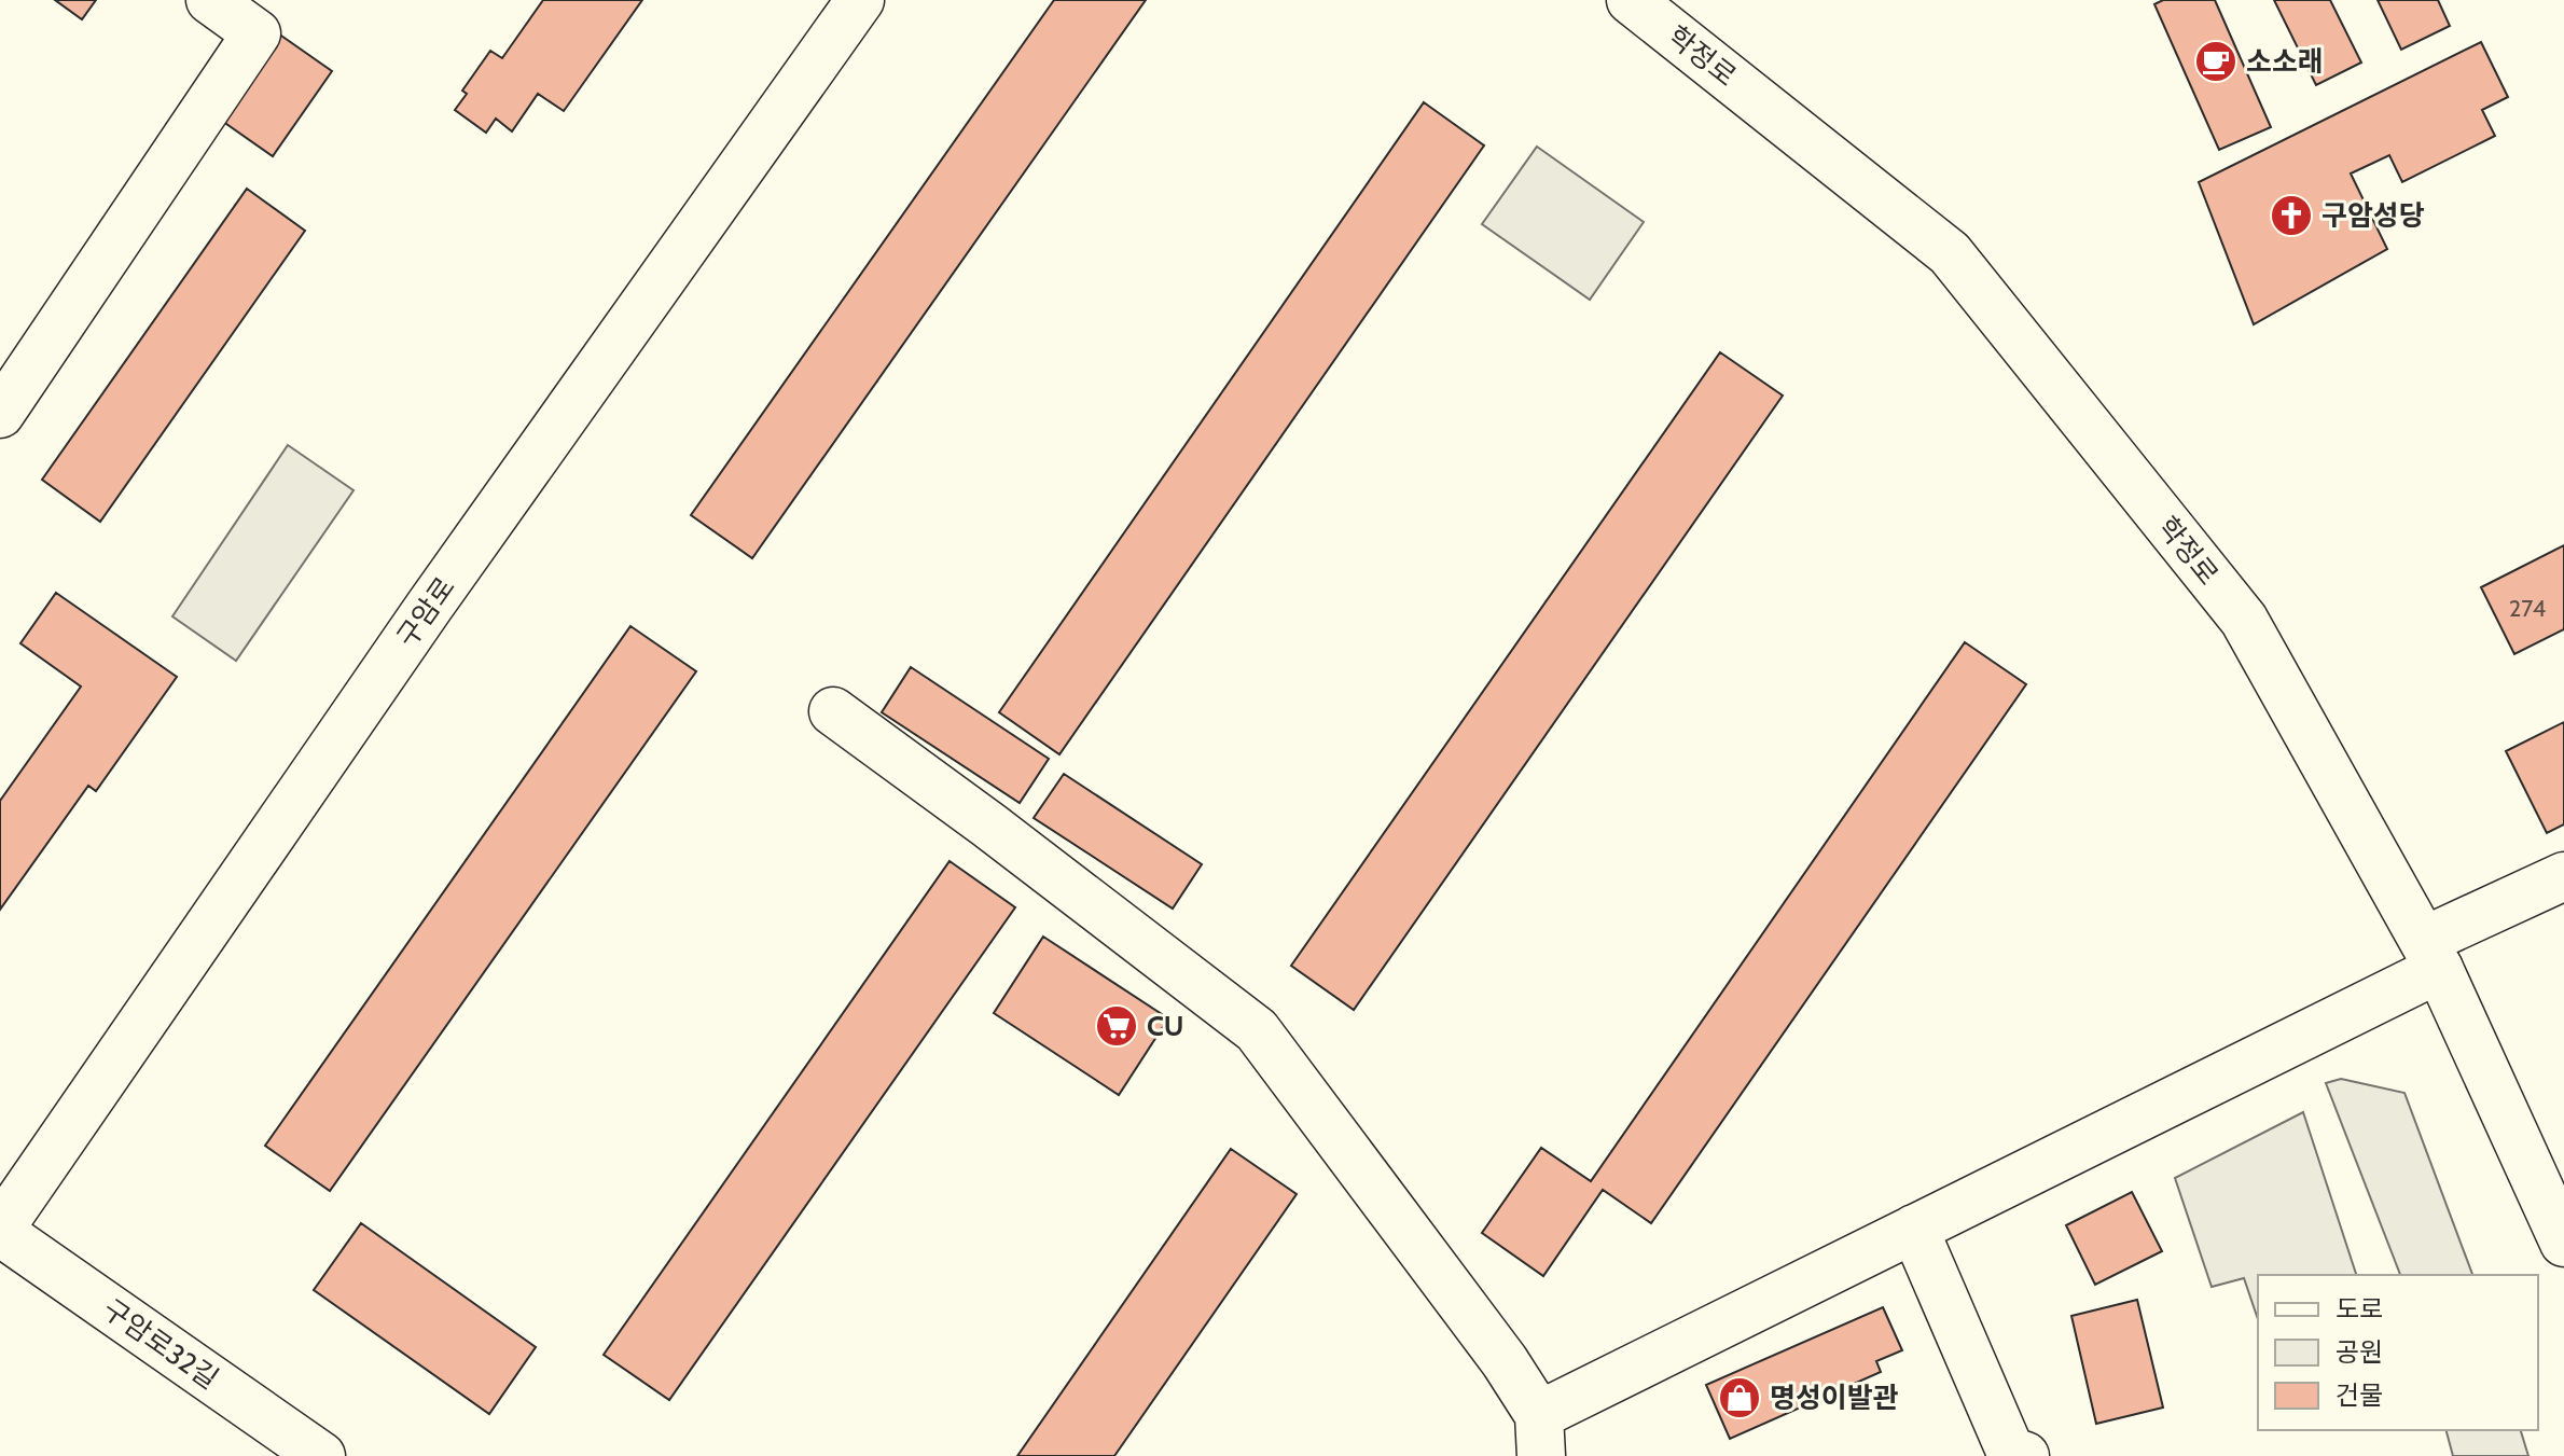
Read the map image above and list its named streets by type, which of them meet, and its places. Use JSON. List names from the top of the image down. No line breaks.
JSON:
{"streets":{"main road":["학정로","구암로","구암로32길"]},"crossings":[["구암로","구암로32길"]],"places":{"cafe":["소소래"],"church":["구암성당"],"supermarket":["CU"],"shop":["명성이발관"]},"house_numbers":["274"],"legend":["도로","공원","건물"]}
